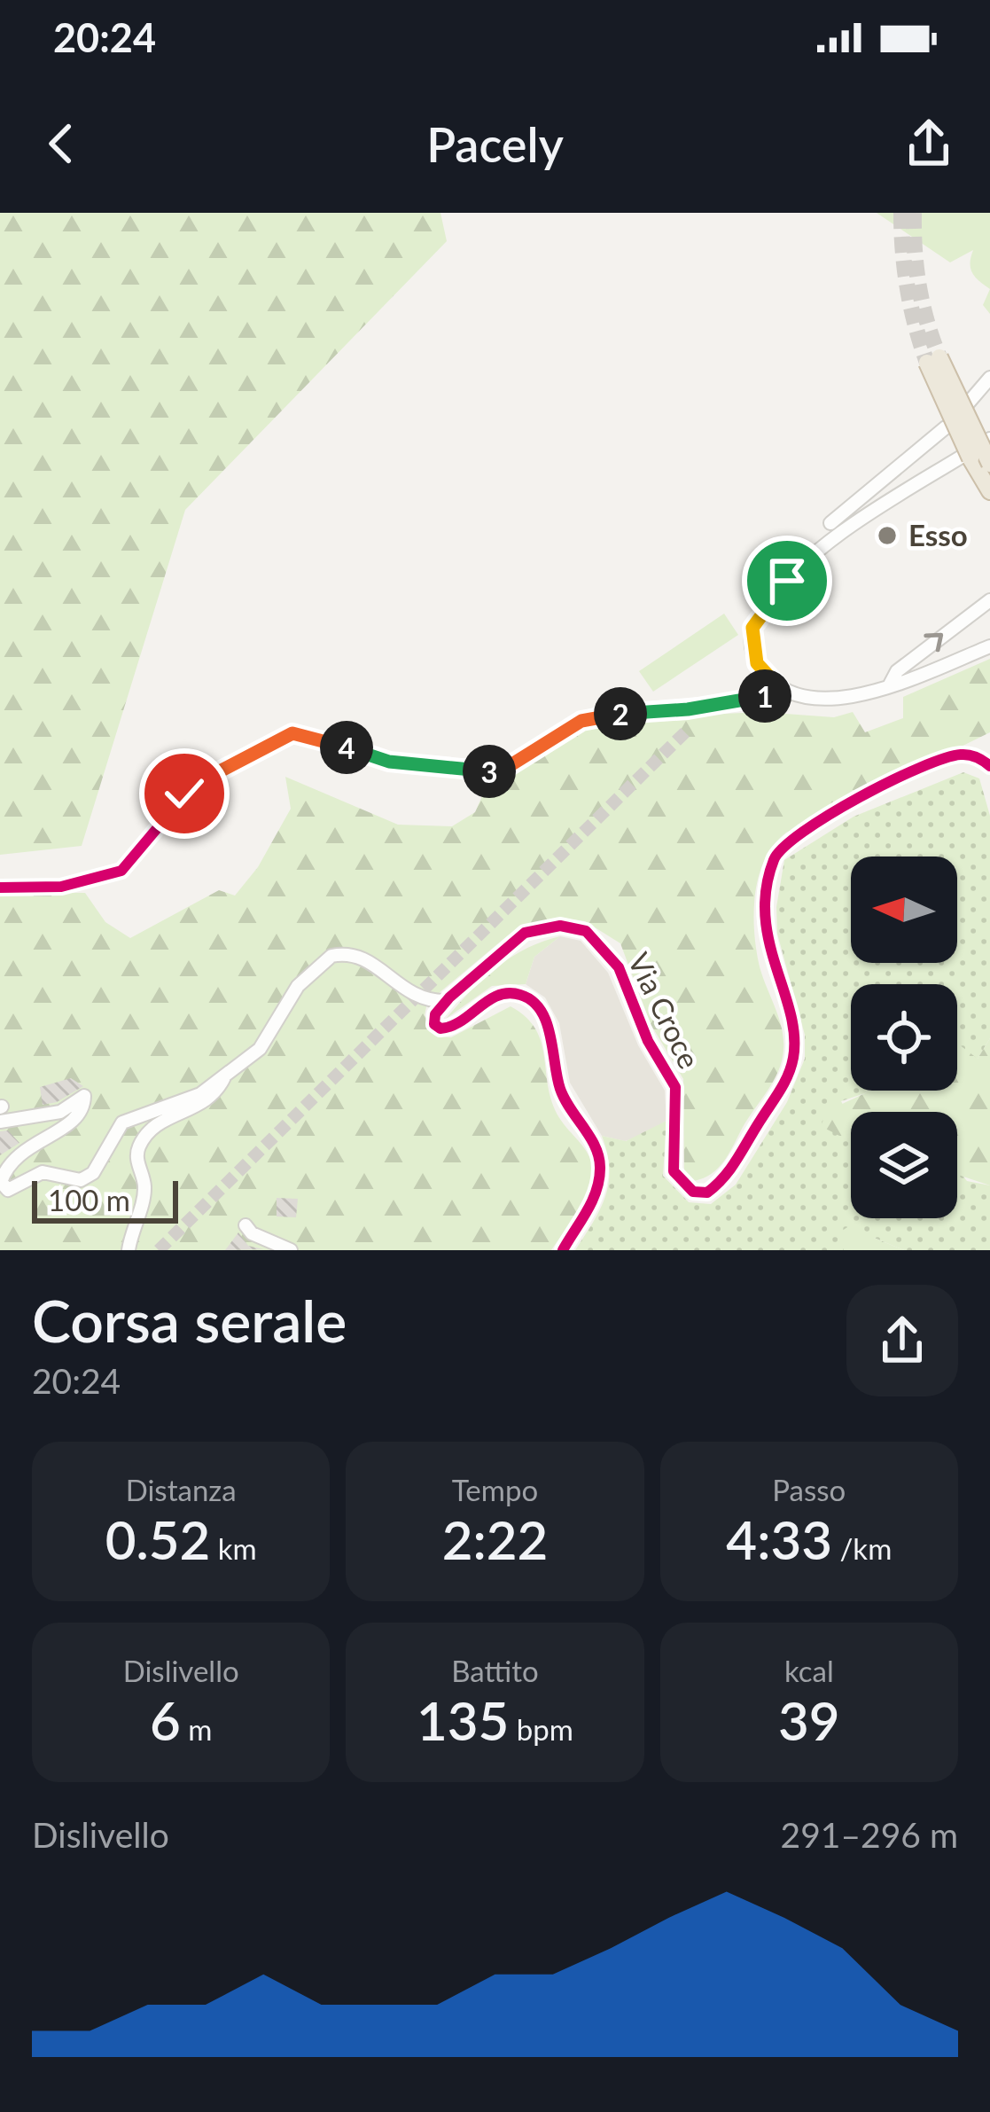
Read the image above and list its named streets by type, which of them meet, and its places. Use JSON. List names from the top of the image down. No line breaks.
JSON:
{"streets":{"street":["Via Croce"]},"places":["Esso"],"scale_bar":"100 m","north":"left","page":{"status":"20:24","header":"Pacely","pins":["1","2","4","3"],"scale":"100 m","heading":["Corsa serale","20:24"],"stats":[["Distanza","0.52 km"],["Tempo","2:22"],["Passo","4:33 /km"],["Dislivello","6 m"],["Battito","135 bpm"],["kcal","39"]],"chart":["Dislivello","291–296 m"]}}
